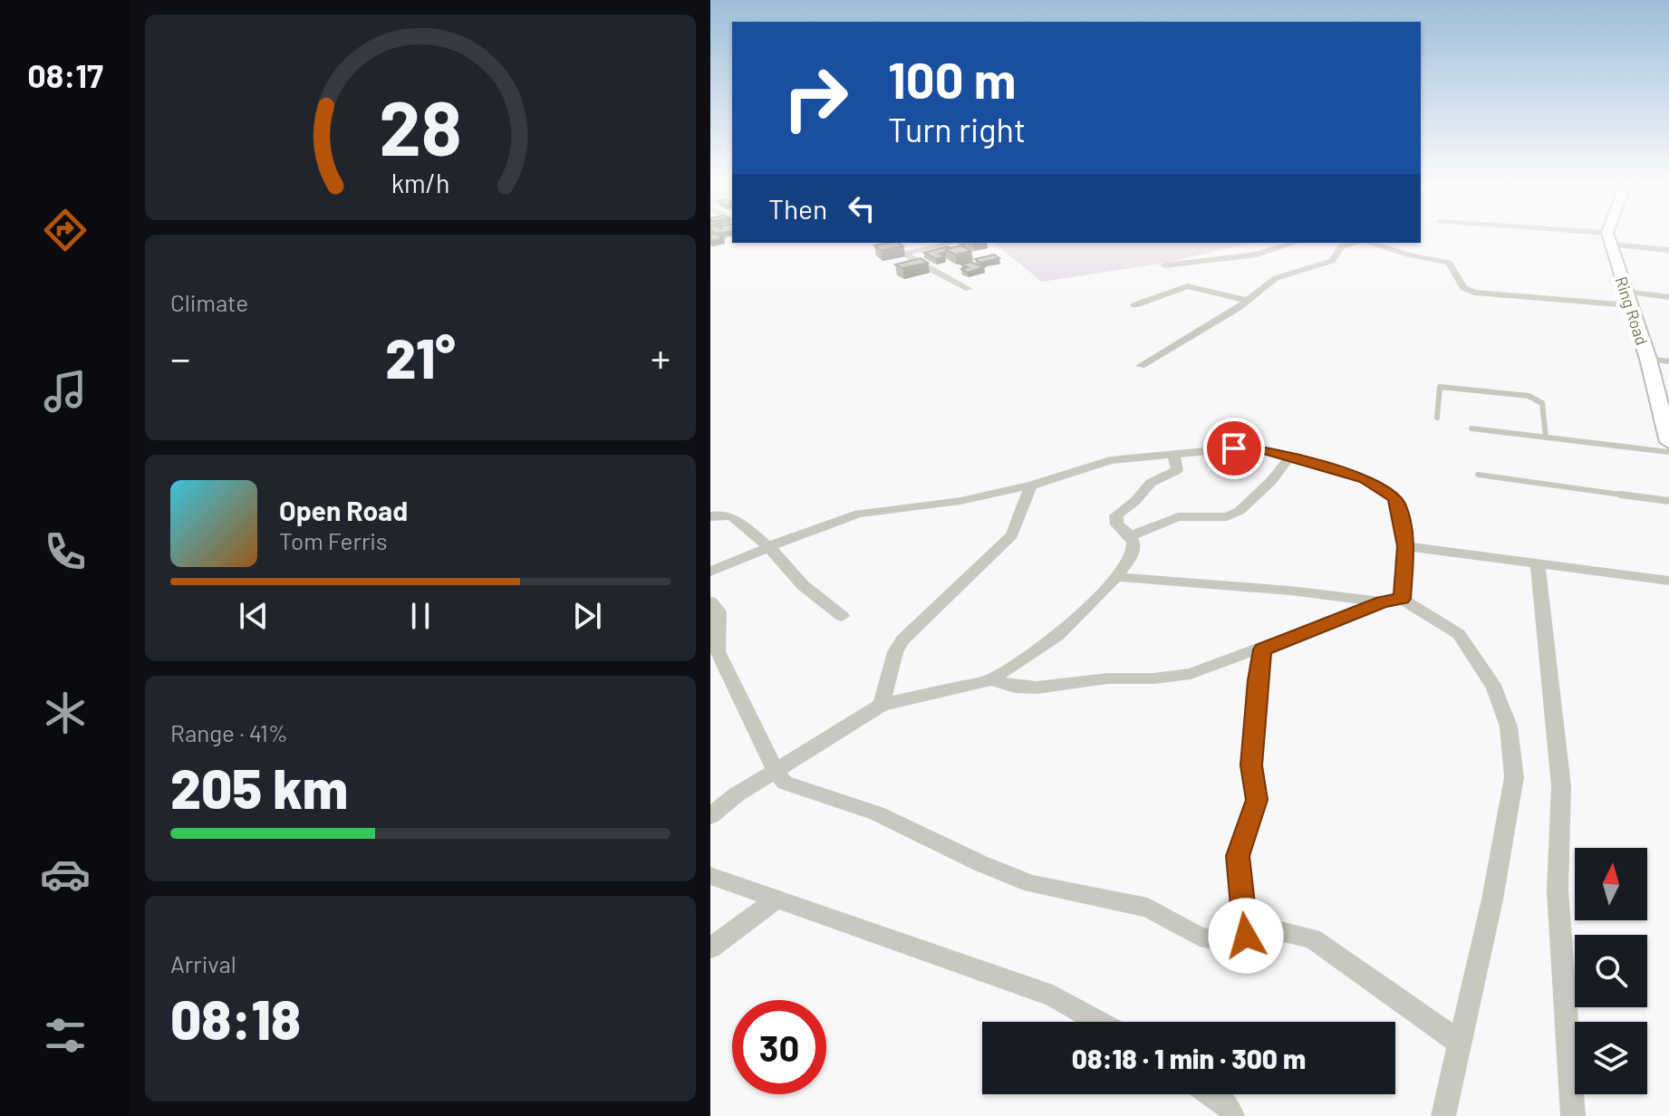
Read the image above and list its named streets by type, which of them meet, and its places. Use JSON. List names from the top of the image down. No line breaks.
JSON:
{"streets":{"street":["Ring Road"]},"north":"top","page":{"tabs":"08:17","turn":["100 m","Turn right"],"then":"Then","tile":["Climate",["Range · 41%","205 km"],["Arrival","08:18"]],"heat":["−","21°","+"],"song":["Open Road","Tom Ferris"],"limit":"30","trip":"08:18 · 1 min · 300 m","gauge":["28","km/h"]}}
